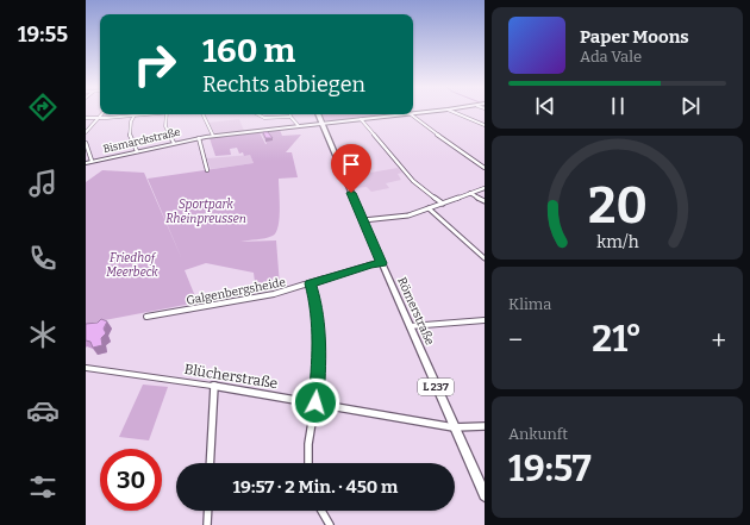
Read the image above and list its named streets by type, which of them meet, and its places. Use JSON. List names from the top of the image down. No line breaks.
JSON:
{"streets":{"main road":["Bismarckstraße","Römerstraße","L 237"],"street":["Galgenbergsheide","Blücherstraße"]},"crossings":[["Bismarckstraße","Römerstraße"],["Galgenbergsheide","Römerstraße"],["Römerstraße","Blücherstraße"]],"parks":["Sportpark Rheinpreussen","Friedhof Meerbeck"],"page":{"tabs":"19:55","turn":["160 m","Rechts abbiegen"],"song":["Paper Moons","Ada Vale"],"tile":["Klima",["Ankunft","19:57"]],"heat":["−","21°","+"],"limit":"30","trip":"19:57 · 2 Min. · 450 m","gauge":["20","km/h"]}}
